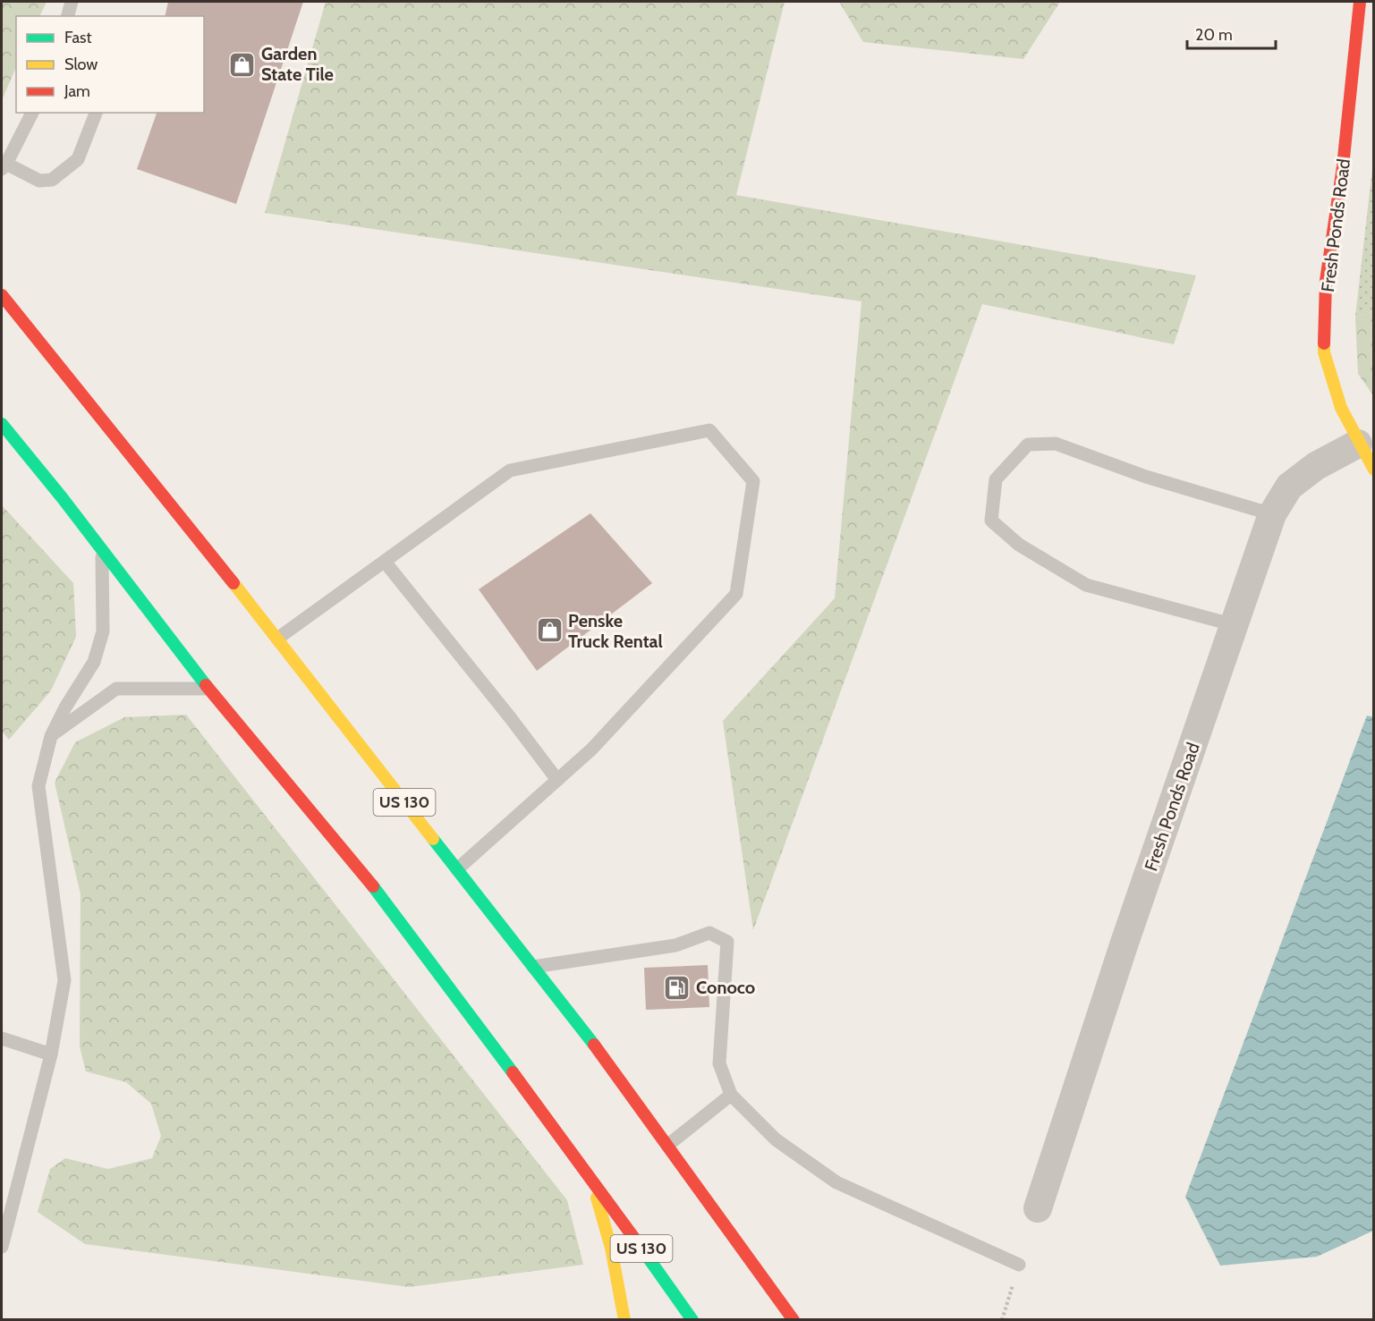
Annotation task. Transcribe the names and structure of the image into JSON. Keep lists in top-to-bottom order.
{
  "streets": {
    "main road": ["Fresh Ponds Road", "US 130"]
  },
  "places": {
    "shop": ["Garden State Tile", "Penske Truck Rental"],
    "fuel station": ["Conoco"]
  },
  "legend": ["Fast", "Slow", "Jam"],
  "scale_bar": "20 m"
}
